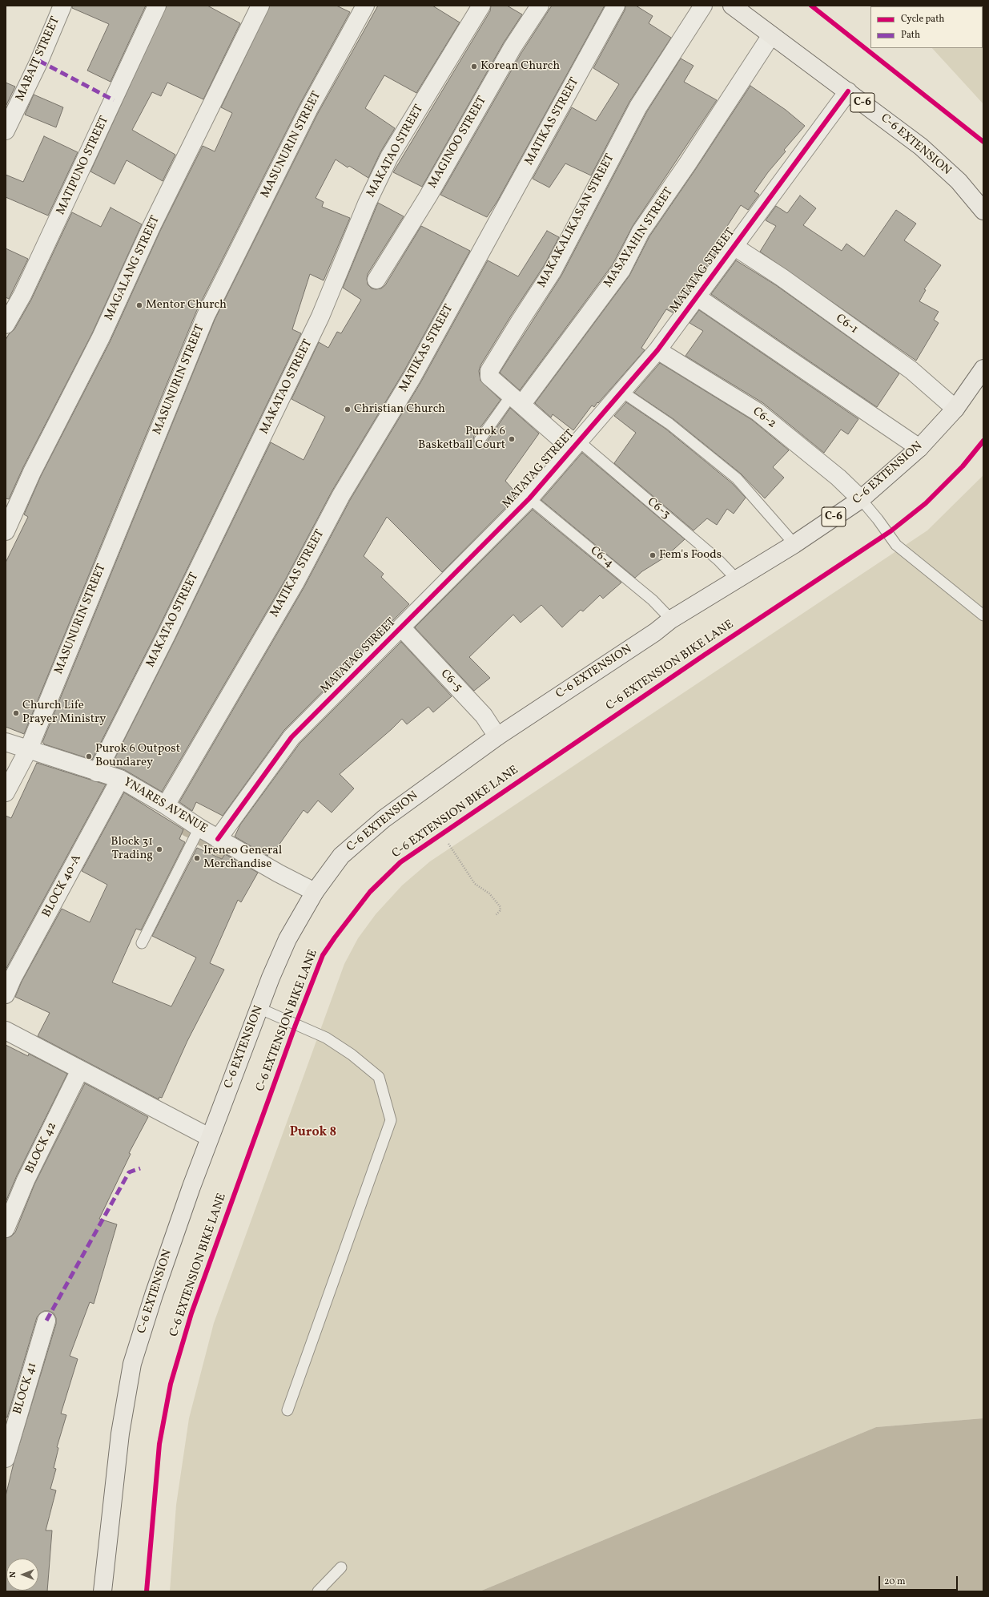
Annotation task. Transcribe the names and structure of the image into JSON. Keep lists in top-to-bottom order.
{
  "streets": {
    "main road": ["C-6", "C-6 EXTENSION"],
    "street": [
      "MABAIT STREET",
      "MATIKAS STREET",
      "MAGINOO STREET",
      "MASUNURIN STREET",
      "MAKATAO STREET",
      "MATIPUNO STREET",
      "MAKAKALIKASAN STREET",
      "MASAYAHIN STREET",
      "MAGALANG STREET",
      "MATATAG STREET",
      "C6-1",
      "C6-2",
      "C6-5",
      "YNARES AVENUE",
      "BLOCK 40-A",
      "BLOCK 42",
      "BLOCK 41"
    ],
    "lane": ["C6-3", "C6-4"],
    "cycle path": ["C-6 EXTENSION BIKE LANE"]
  },
  "crossings": [
    ["MATIKAS STREET", "YNARES AVENUE"],
    ["MASUNURIN STREET", "YNARES AVENUE"],
    ["C-6 EXTENSION", "MASAYAHIN STREET"],
    ["C-6 EXTENSION", "MATATAG STREET"],
    ["C-6 EXTENSION", "C6-1"],
    ["C-6 EXTENSION", "C6-2"],
    ["C-6 EXTENSION", "C6-3"],
    ["C-6 EXTENSION", "C6-4"],
    ["C-6 EXTENSION", "C6-5"],
    ["C-6 EXTENSION", "YNARES AVENUE"],
    ["MAKATAO STREET", "YNARES AVENUE"],
    ["MAKAKALIKASAN STREET", "MASAYAHIN STREET"],
    ["MAKAKALIKASAN STREET", "MATATAG STREET"],
    ["MAKAKALIKASAN STREET", "C6-3"],
    ["MATATAG STREET", "C6-1"],
    ["MATATAG STREET", "C6-2"],
    ["MATATAG STREET", "C6-3"],
    ["MATATAG STREET", "C6-4"],
    ["MATATAG STREET", "C6-5"],
    ["MATATAG STREET", "YNARES AVENUE"],
    ["YNARES AVENUE", "BLOCK 40-A"]
  ],
  "districts": ["Purok 8"],
  "places": [
    "Korean Church",
    "Mentor Church",
    "Christian Church",
    "Purok 6 Basketball Court",
    "Fem's Foods",
    "Church Life Prayer Ministry",
    "Purok 6 Outpost Boundarey",
    "Block 31 Trading",
    "Ireneo General Merchandise"
  ],
  "legend": ["Cycle path", "Path"],
  "scale_bar": "20 m",
  "north": "left"
}
